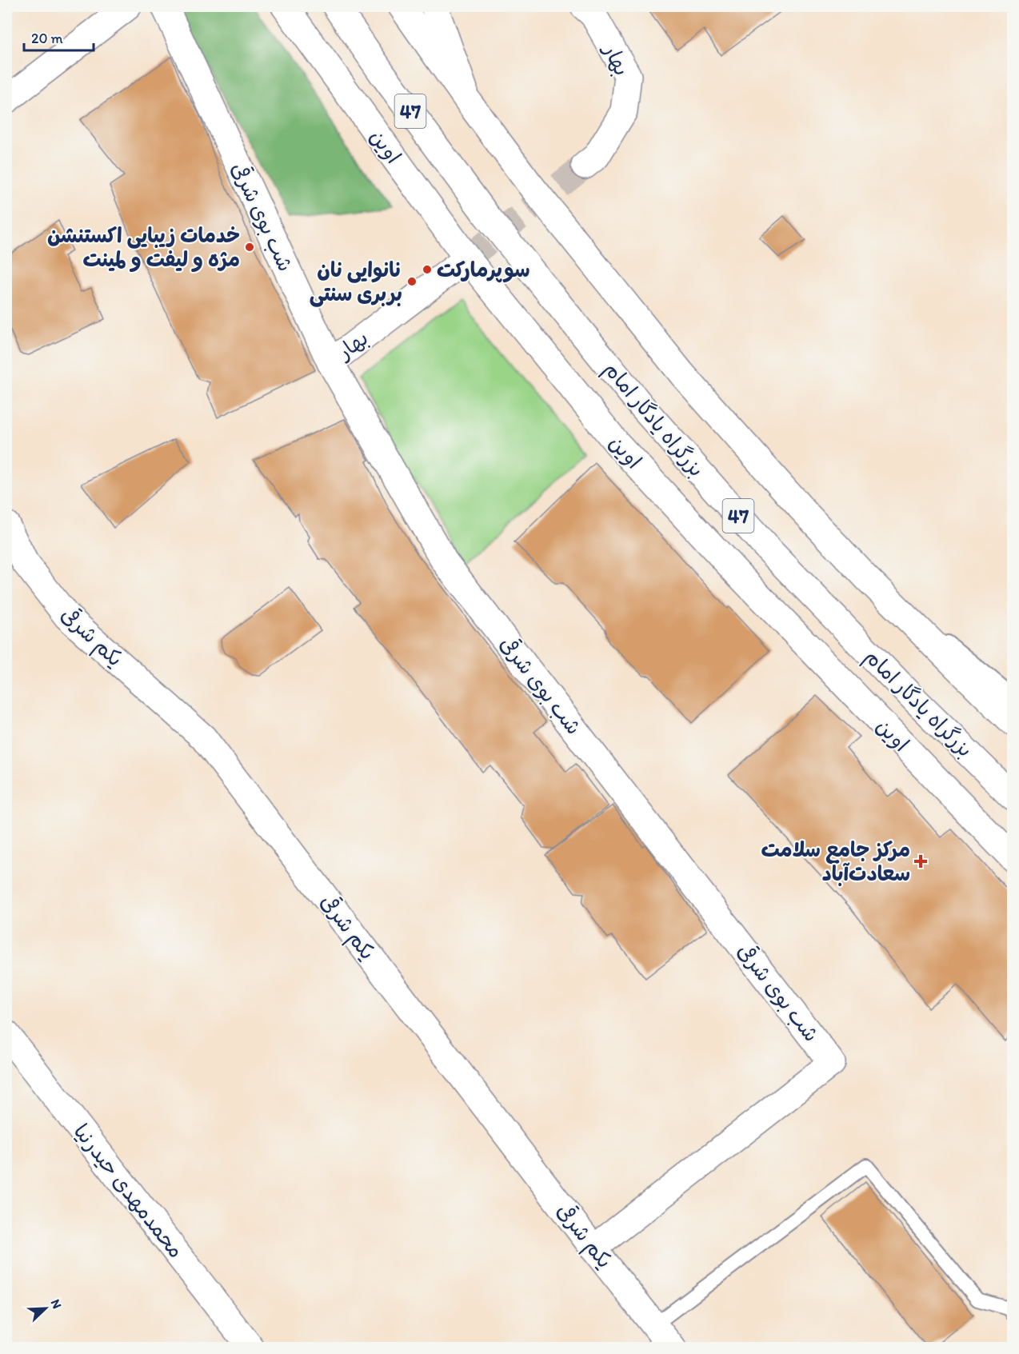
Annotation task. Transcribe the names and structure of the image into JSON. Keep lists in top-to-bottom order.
{
  "streets": {
    "main road": [
      "بهار",
      "47",
      "اوین",
      "شب بوی شرقی",
      "بزرگراه یادگار امام",
      "یکم شرقی",
      "محمدمهدی حیدرنیا"
    ]
  },
  "crossings": [
    ["بهار", "اوین"],
    ["بهار", "شب بوی شرقی"],
    ["شب بوی شرقی", "یکم شرقی"]
  ],
  "places": {
    "other": ["خدمات زیبایی اکستنشن مژه و لیفت و لمینت", "سوپرمارکت", "نانوایی نان بربری سنتی"],
    "health": ["مرکز جامع سلامت سعادت‌آباد"]
  },
  "scale_bar": "20 m",
  "north": "top right"
}
